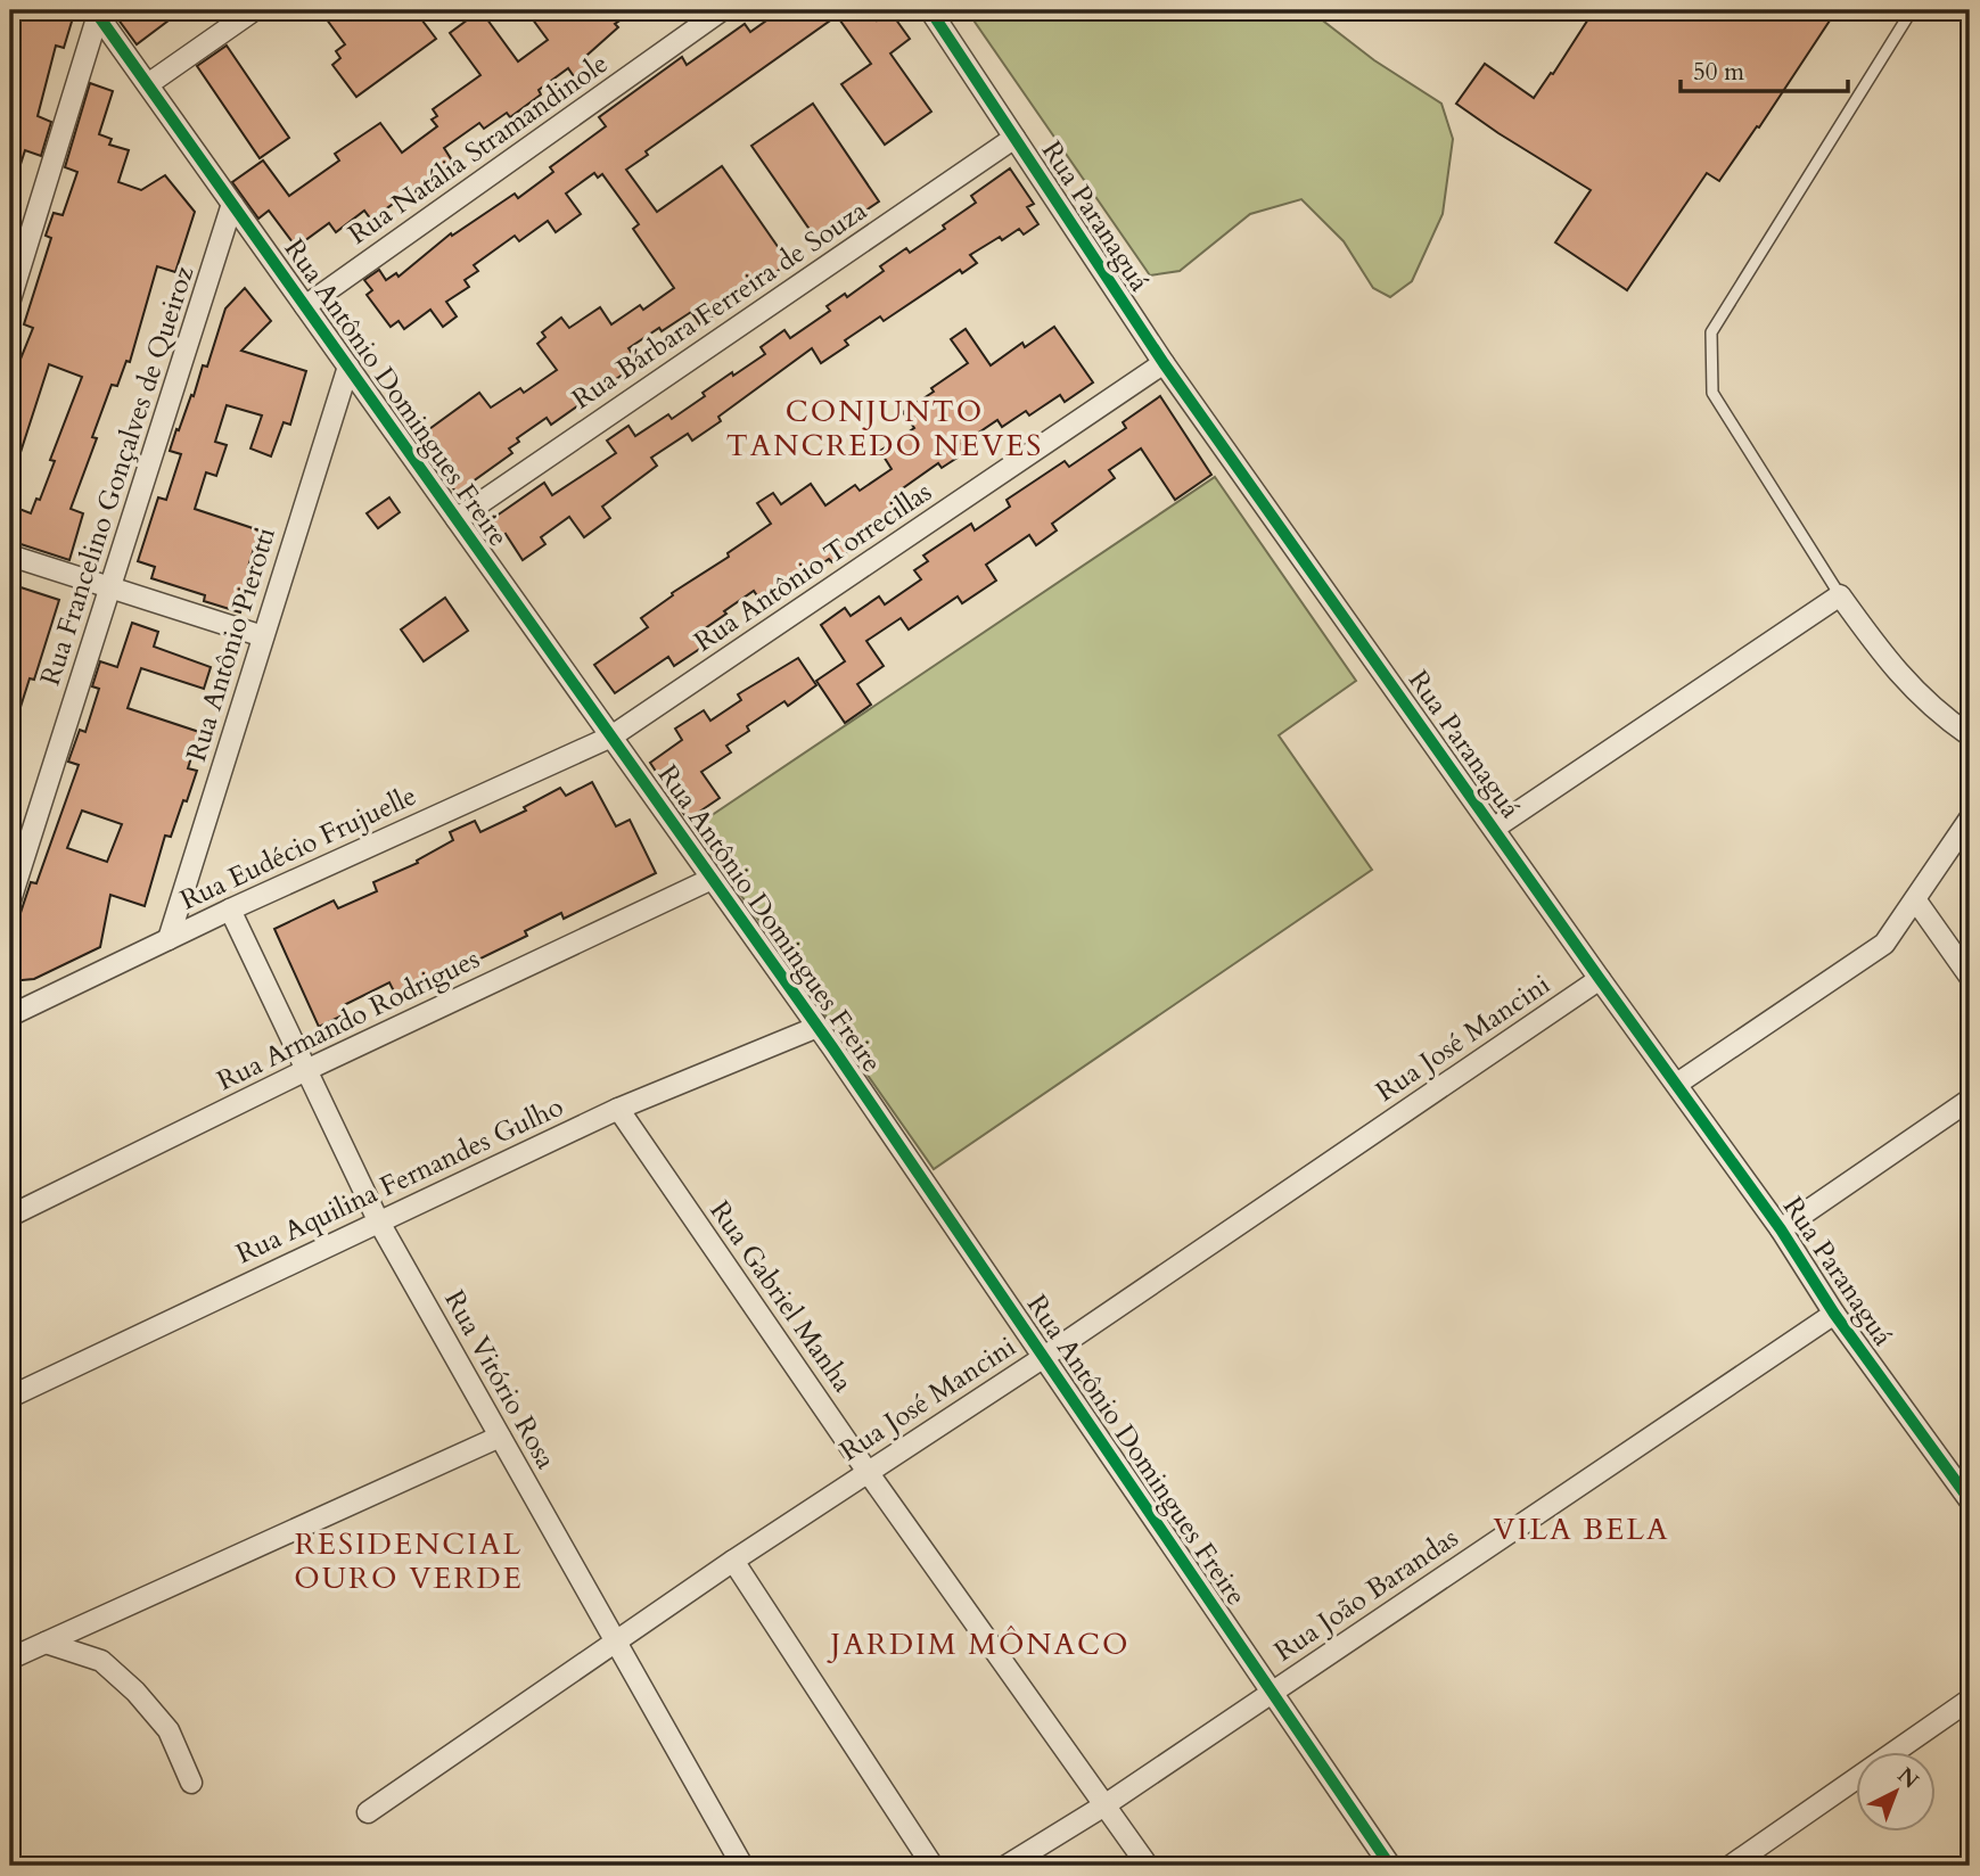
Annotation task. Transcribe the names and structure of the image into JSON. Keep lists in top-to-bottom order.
{
  "streets": {
    "street": [
      "Rua Natália Stramandinole",
      "Rua Paranaguá",
      "Rua Bárbara Ferreira de Souza",
      "Rua Antônio Domingues Freire",
      "Rua Francelino Gonçalves de Queiroz",
      "Rua Antônio Torrecillas",
      "Rua Antônio Pierotti",
      "Rua Eudécio Frujuelle",
      "Rua Armando Rodrigues",
      "Rua José Mancini",
      "Rua Aquilina Fernandes Gulho",
      "Rua Gabriel Manha",
      "Rua Vitório Rosa",
      "Rua João Barandas"
    ]
  },
  "crossings": [
    ["Rua Natália Stramandinole", "Rua Antônio Domingues Freire"],
    ["Rua Paranaguá", "Rua Bárbara Ferreira de Souza"],
    ["Rua Paranaguá", "Rua Antônio Torrecillas"],
    ["Rua Paranaguá", "Rua José Mancini"],
    ["Rua Paranaguá", "Rua João Barandas"],
    ["Rua Bárbara Ferreira de Souza", "Rua Antônio Domingues Freire"],
    ["Rua Antônio Domingues Freire", "Rua Francelino Gonçalves de Queiroz"],
    ["Rua Antônio Domingues Freire", "Rua Antônio Torrecillas"],
    ["Rua Antônio Domingues Freire", "Rua Antônio Pierotti"],
    ["Rua Antônio Domingues Freire", "Rua Eudécio Frujuelle"],
    ["Rua Antônio Domingues Freire", "Rua Armando Rodrigues"],
    ["Rua Antônio Domingues Freire", "Rua José Mancini"],
    ["Rua Antônio Domingues Freire", "Rua Aquilina Fernandes Gulho"],
    ["Rua Antônio Domingues Freire", "Rua João Barandas"],
    ["Rua Antônio Torrecillas", "Rua Eudécio Frujuelle"],
    ["Rua Antônio Pierotti", "Rua Eudécio Frujuelle"],
    ["Rua Eudécio Frujuelle", "Rua Vitório Rosa"],
    ["Rua Armando Rodrigues", "Rua Vitório Rosa"],
    ["Rua José Mancini", "Rua Gabriel Manha"],
    ["Rua José Mancini", "Rua Vitório Rosa"],
    ["Rua Aquilina Fernandes Gulho", "Rua Gabriel Manha"],
    ["Rua Aquilina Fernandes Gulho", "Rua Vitório Rosa"],
    ["Rua Gabriel Manha", "Rua João Barandas"]
  ],
  "districts": [
    "CONJUNTO TANCREDO NEVES",
    "VILA BELA",
    "RESIDENCIAL OURO VERDE",
    "JARDIM MÔNACO"
  ],
  "scale_bar": "50 m",
  "north": "top right"
}
